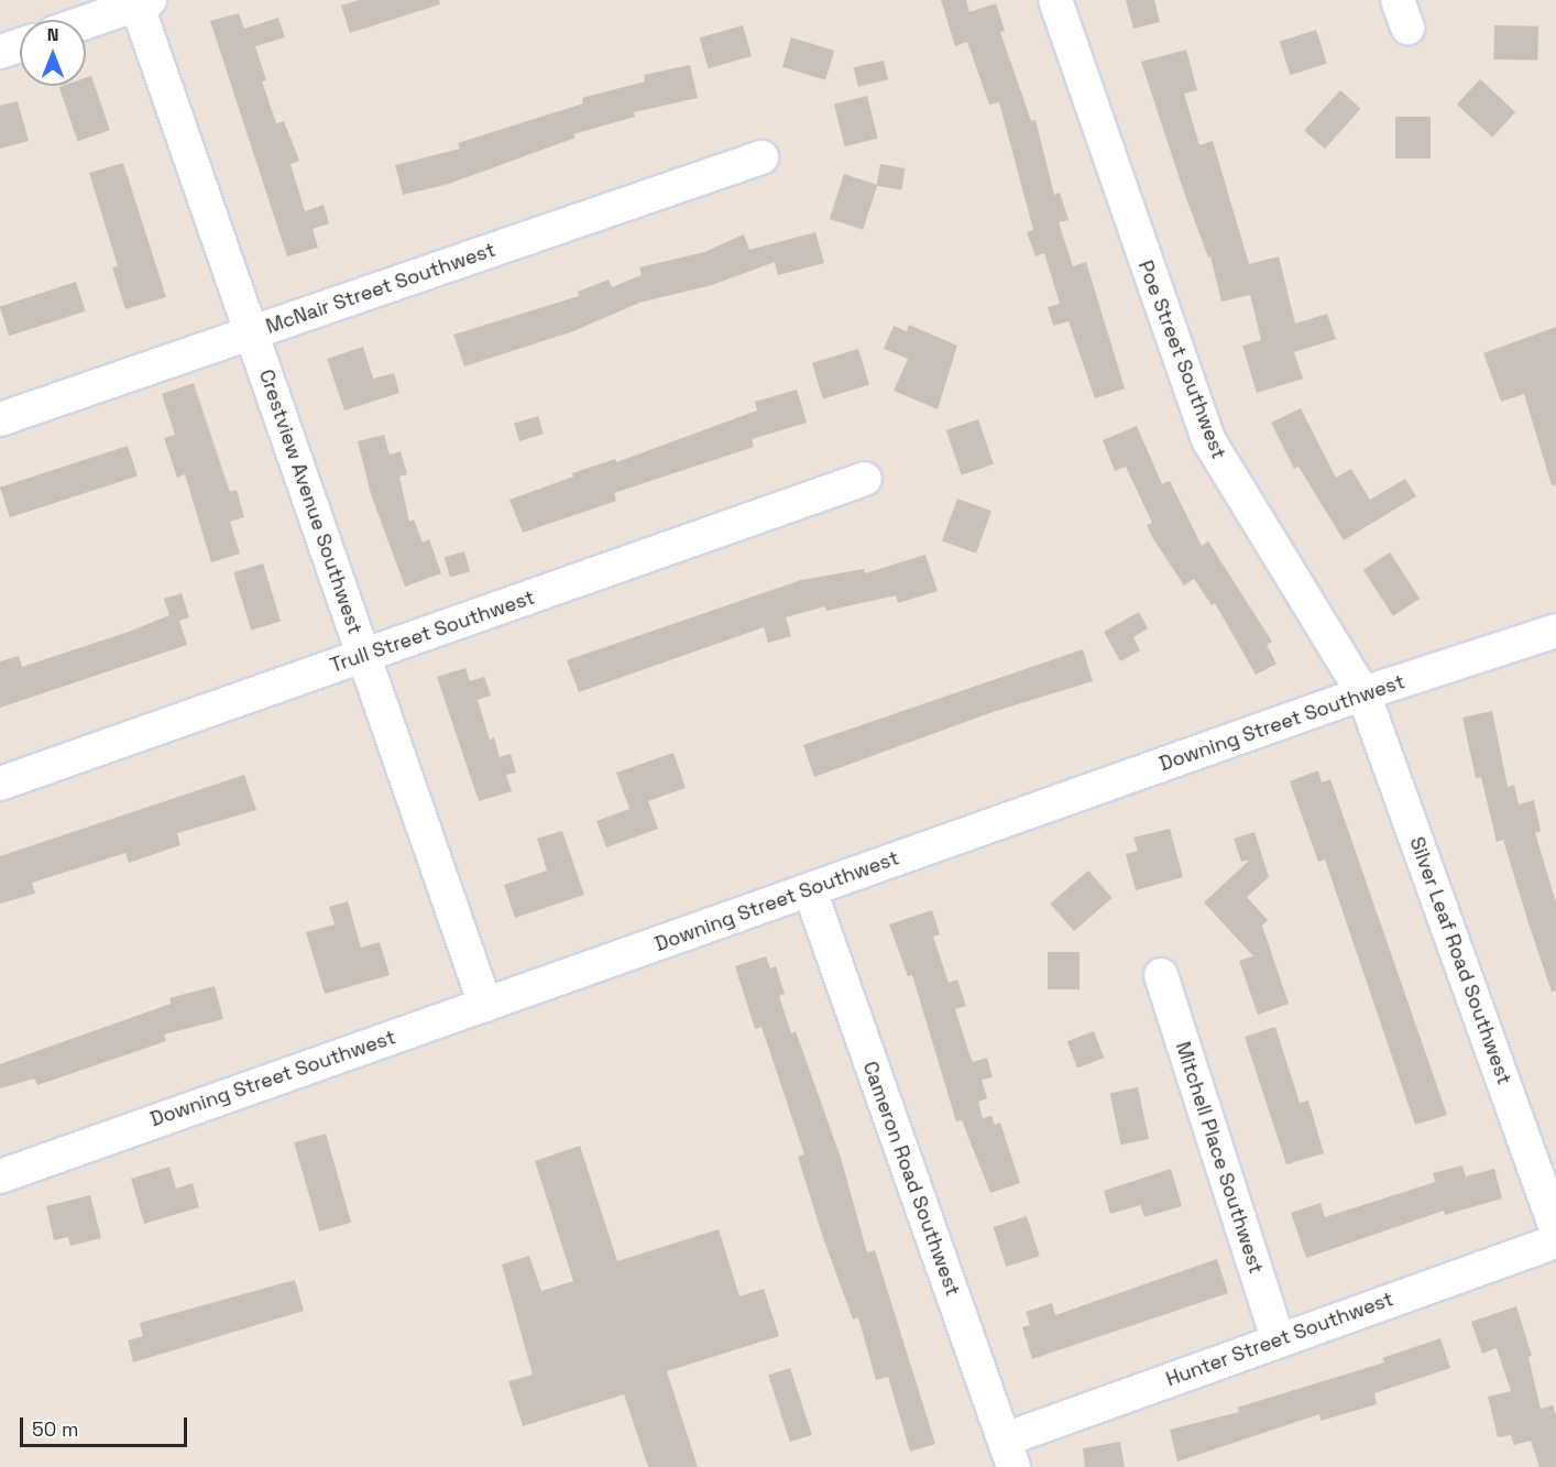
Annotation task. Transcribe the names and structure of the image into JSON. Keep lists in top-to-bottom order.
{
  "streets": {
    "street": [
      "McNair Street Southwest",
      "Poe Street Southwest",
      "Crestview Avenue Southwest",
      "Trull Street Southwest",
      "Downing Street Southwest",
      "Silver Leaf Road Southwest",
      "Mitchell Place Southwest",
      "Cameron Road Southwest",
      "Hunter Street Southwest"
    ]
  },
  "crossings": [
    ["McNair Street Southwest", "Crestview Avenue Southwest"],
    ["Poe Street Southwest", "Downing Street Southwest"],
    ["Poe Street Southwest", "Silver Leaf Road Southwest"],
    ["Crestview Avenue Southwest", "Trull Street Southwest"],
    ["Crestview Avenue Southwest", "Downing Street Southwest"],
    ["Downing Street Southwest", "Silver Leaf Road Southwest"],
    ["Downing Street Southwest", "Cameron Road Southwest"],
    ["Mitchell Place Southwest", "Hunter Street Southwest"],
    ["Cameron Road Southwest", "Hunter Street Southwest"]
  ],
  "scale_bar": "50 m",
  "north": "top"
}
